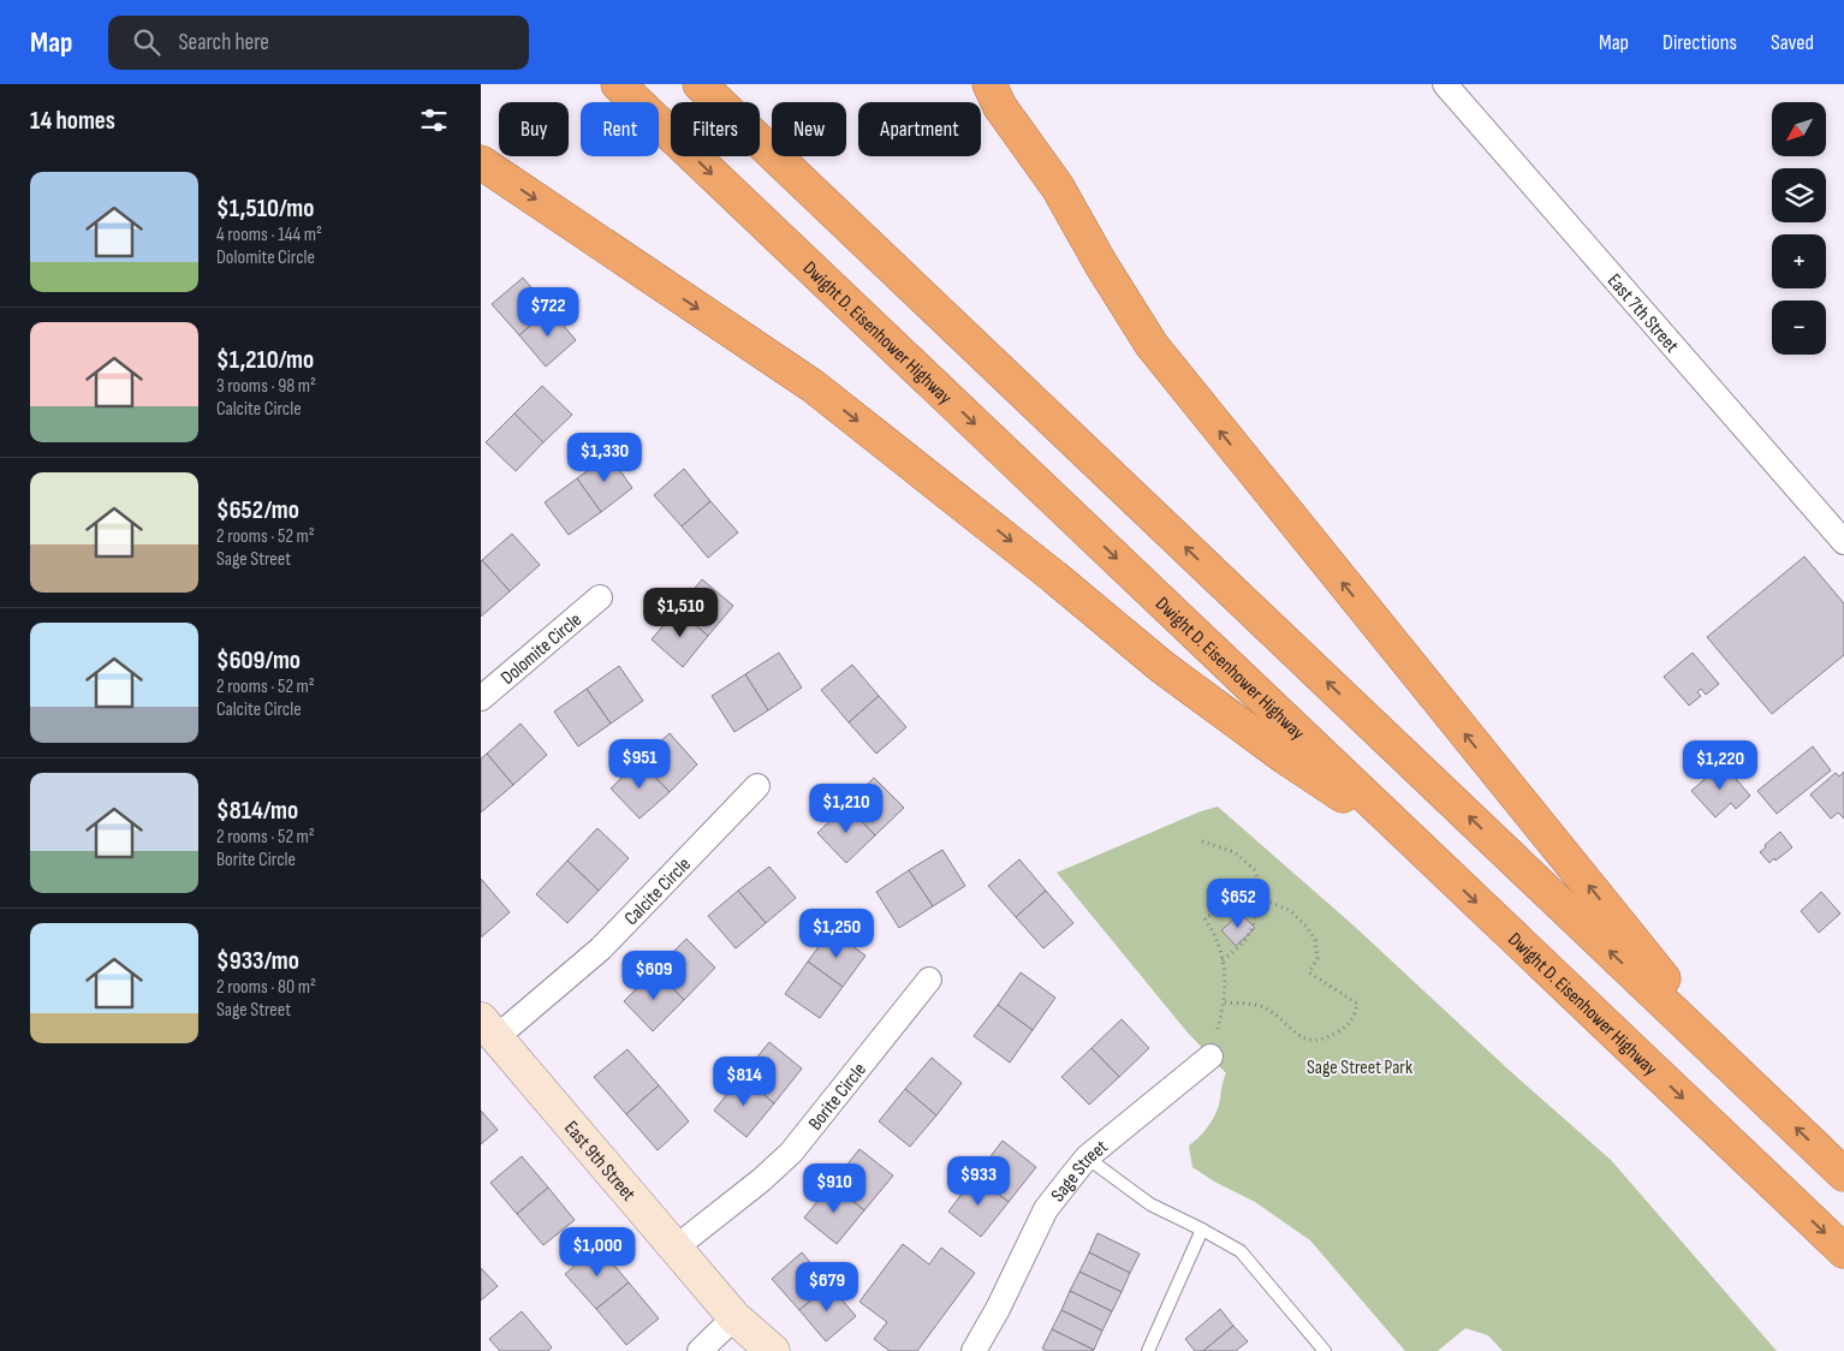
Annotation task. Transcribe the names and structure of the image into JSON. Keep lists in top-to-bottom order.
{
  "streets": {
    "highway": ["Dwight D. Eisenhower Highway"],
    "street": [
      "East 7th Street",
      "Dolomite Circle",
      "Calcite Circle",
      "Borite Circle",
      "East 9th Street",
      "Sage Street"
    ]
  },
  "crossings": [
    ["Calcite Circle", "East 9th Street"],
    ["Borite Circle", "East 9th Street"]
  ],
  "parks": ["Sage Street Park"],
  "north": "bottom left",
  "page": {
    "header": "Map",
    "search": "Search here",
    "nav": ["Map", "Directions", "Saved"],
    "heading": "14 homes",
    "map_buttons": ["+", "−"],
    "chip": [
      "Buy",
      "Rent",
      "Filters",
      "New",
      "Apartment"
    ],
    "list": [
      {
        "name": "$1,510/mo",
        "note": "4 rooms · 144 m² · Dolomite Circle"
      },
      {
        "name": "$1,210/mo",
        "note": "3 rooms · 98 m² · Calcite Circle"
      },
      {
        "name": "$652/mo",
        "note": "2 rooms · 52 m² · Sage Street"
      },
      {
        "name": "$609/mo",
        "note": "2 rooms · 52 m² · Calcite Circle"
      },
      {
        "name": "$814/mo",
        "note": "2 rooms · 52 m² · Borite Circle"
      },
      {
        "name": "$933/mo",
        "note": "2 rooms · 80 m² · Sage Street"
      }
    ],
    "price": [
      "$722",
      "$1,330",
      "$1,510",
      "$951",
      "$1,220",
      "$1,210",
      "$652",
      "$1,250",
      "$609",
      "$814",
      "$933",
      "$910",
      "$1,000",
      "$679"
    ]
  }
}
